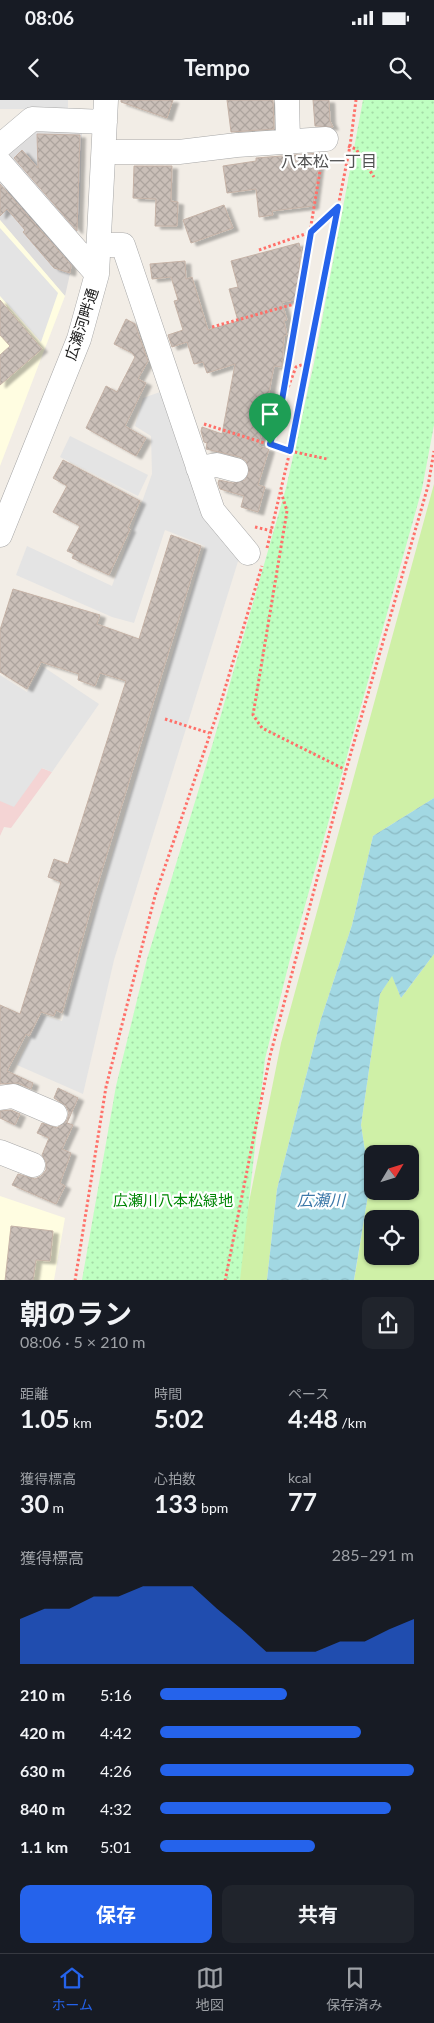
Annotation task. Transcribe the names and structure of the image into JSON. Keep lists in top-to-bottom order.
{
  "streets": {
    "street": ["広瀬河畔通"]
  },
  "districts": ["八本松一丁目"],
  "water": ["広瀬川"],
  "parks": ["広瀬川八本松緑地"],
  "north": "top right",
  "page": {
    "status": "08:06",
    "header": "Tempo",
    "heading": ["朝のラン", "08:06 · 5 × 210 m"],
    "stats": [
      ["距離", "1.05 km"],
      ["時間", "5:02"],
      ["ペース", "4:48 /km"],
      ["獲得標高", "30 m"],
      ["心拍数", "133 bpm"],
      ["kcal", "77"]
    ],
    "chart": ["獲得標高", "285–291 m"],
    "list": [
      {
        "name": "210 m",
        "note": "5:16"
      },
      {
        "name": "420 m",
        "note": "4:42"
      },
      {
        "name": "630 m",
        "note": "4:26"
      },
      {
        "name": "840 m",
        "note": "4:32"
      },
      {
        "name": "1.1 km",
        "note": "5:01"
      }
    ],
    "buttons": ["保存", "共有"],
    "tabs": ["ホーム", "地図", "保存済み"]
  }
}
